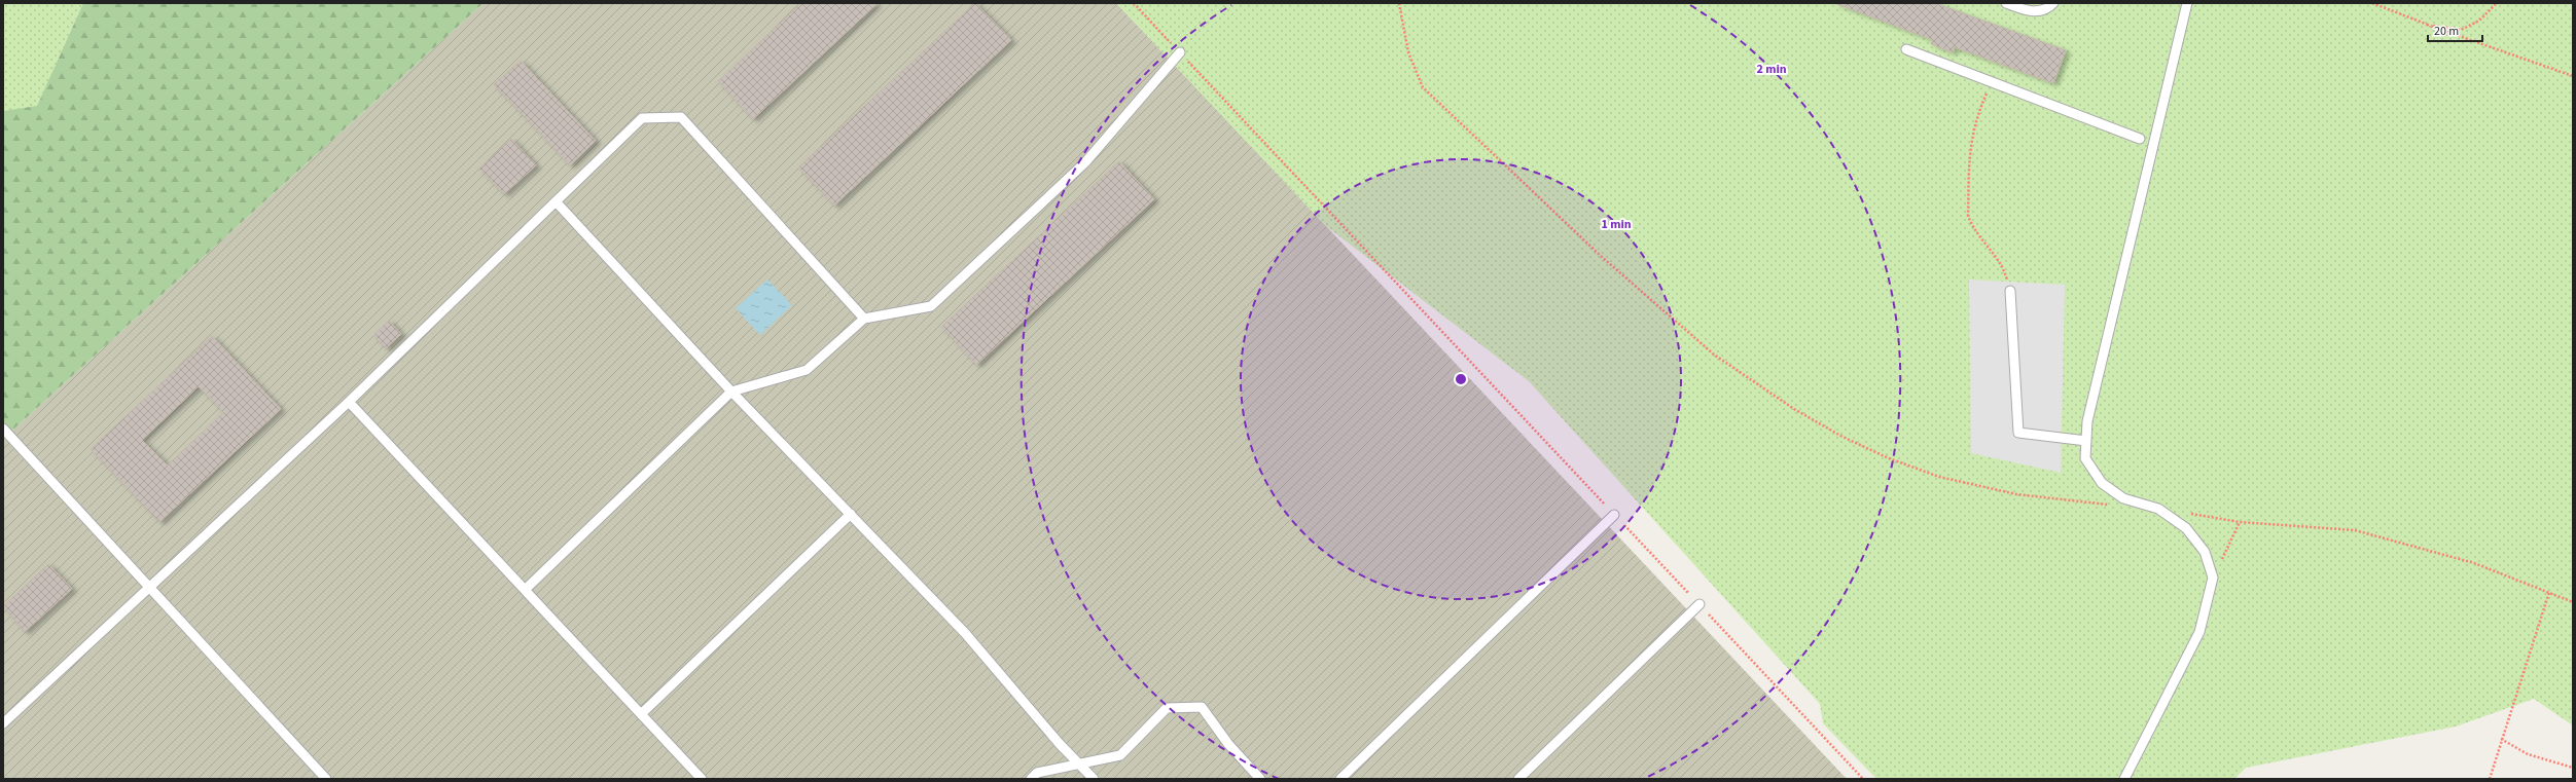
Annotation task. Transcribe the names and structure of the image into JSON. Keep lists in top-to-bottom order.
{
  "scale_bar": "20 m",
  "rings": ["2 min", "1 min"]
}
